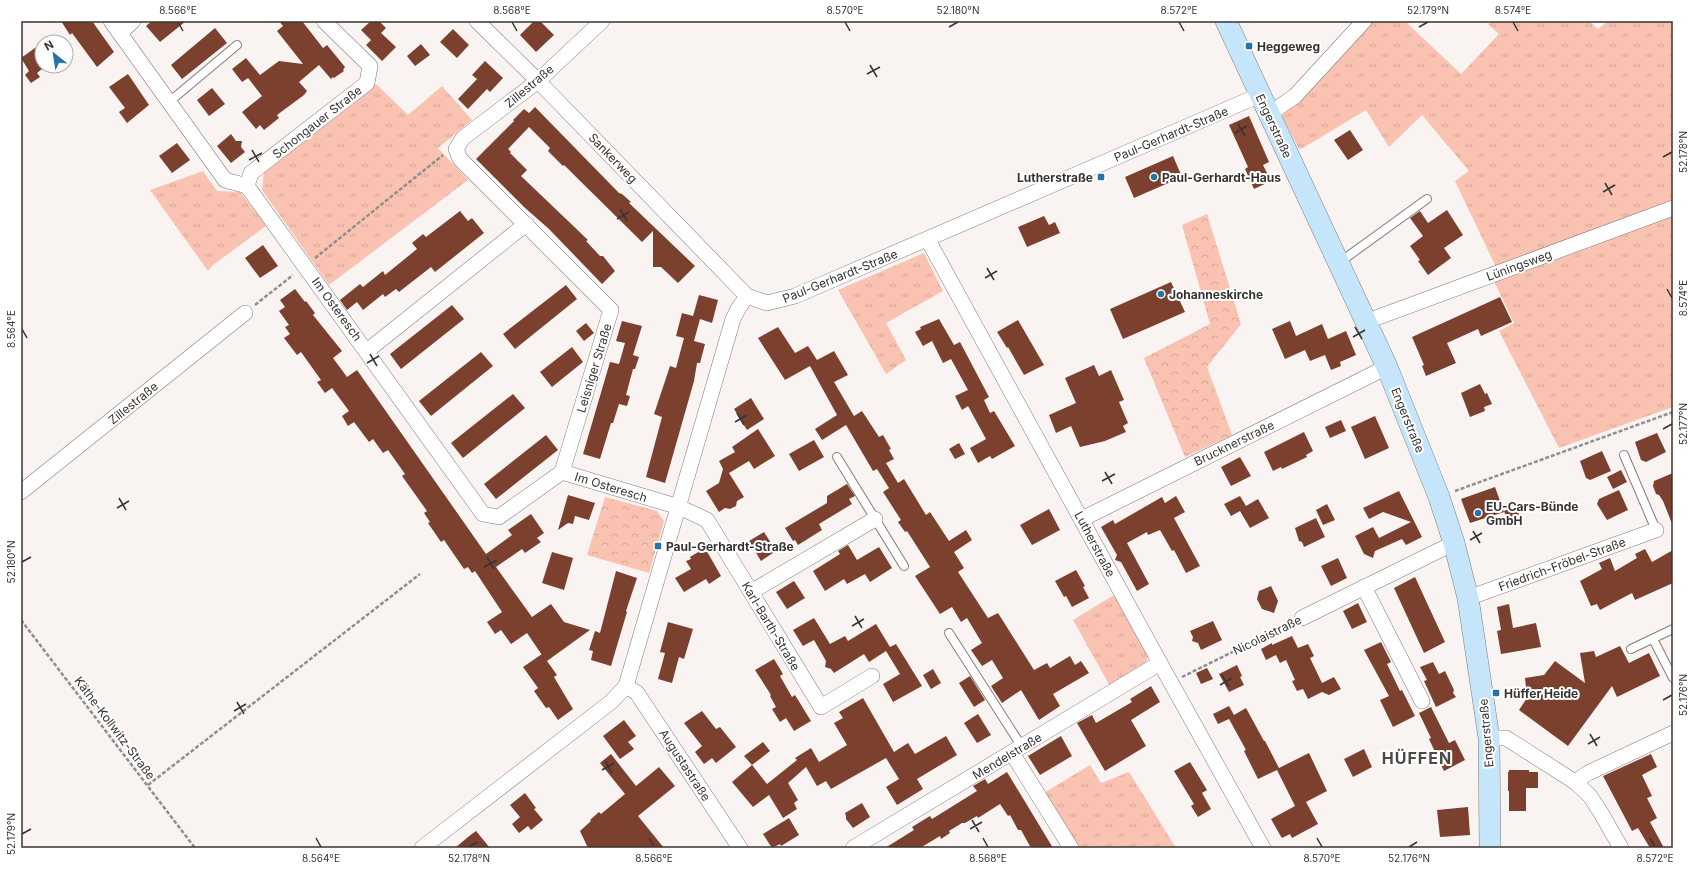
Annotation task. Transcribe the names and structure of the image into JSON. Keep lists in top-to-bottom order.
{
  "streets": {
    "main road": ["Engerstraße"],
    "street": [
      "Zillestraße",
      "Schongauer Straße",
      "Paul-Gerhardt-Straße",
      "Sankerweg",
      "Lüningsweg",
      "Im Osteresch",
      "Leisniger Straße",
      "Brucknerstraße",
      "Lutherstraße",
      "Friedrich-Fröbel-Straße",
      "Karl-Barth-Straße",
      "Nicolaistraße",
      "Mendelstraße",
      "Augustastraße"
    ],
    "path": ["Käthe-Kollwitz-Straße"]
  },
  "crossings": [
    ["Zillestraße", "Sankerweg"],
    ["Zillestraße", "Leisniger Straße"],
    ["Schongauer Straße", "Im Osteresch"],
    ["Engerstraße", "Paul-Gerhardt-Straße"],
    ["Engerstraße", "Lüningsweg"],
    ["Engerstraße", "Brucknerstraße"],
    ["Engerstraße", "Friedrich-Fröbel-Straße"],
    ["Engerstraße", "Nicolaistraße"],
    ["Paul-Gerhardt-Straße", "Sankerweg"],
    ["Paul-Gerhardt-Straße", "Lutherstraße"],
    ["Im Osteresch", "Leisniger Straße"],
    ["Im Osteresch", "Karl-Barth-Straße"],
    ["Brucknerstraße", "Lutherstraße"],
    ["Lutherstraße", "Nicolaistraße"],
    ["Lutherstraße", "Mendelstraße"]
  ],
  "districts": ["HÜFFEN"],
  "places": {
    "transit": [
      "Heggeweg",
      "Lutherstraße",
      "Paul-Gerhardt-Straße",
      "Hüffer Heide"
    ],
    "other": ["Paul-Gerhardt-Haus", "Johanneskirche", "EU-Cars-Bünde GmbH"]
  },
  "north": "top left",
  "coordinates": [
    "8.566°E",
    "8.568°E",
    "8.570°E",
    "52.180°N",
    "8.572°E",
    "52.179°N",
    "8.574°E",
    "52.178°N",
    "8.564°E",
    "52.177°N",
    "52.176°N"
  ]
}
